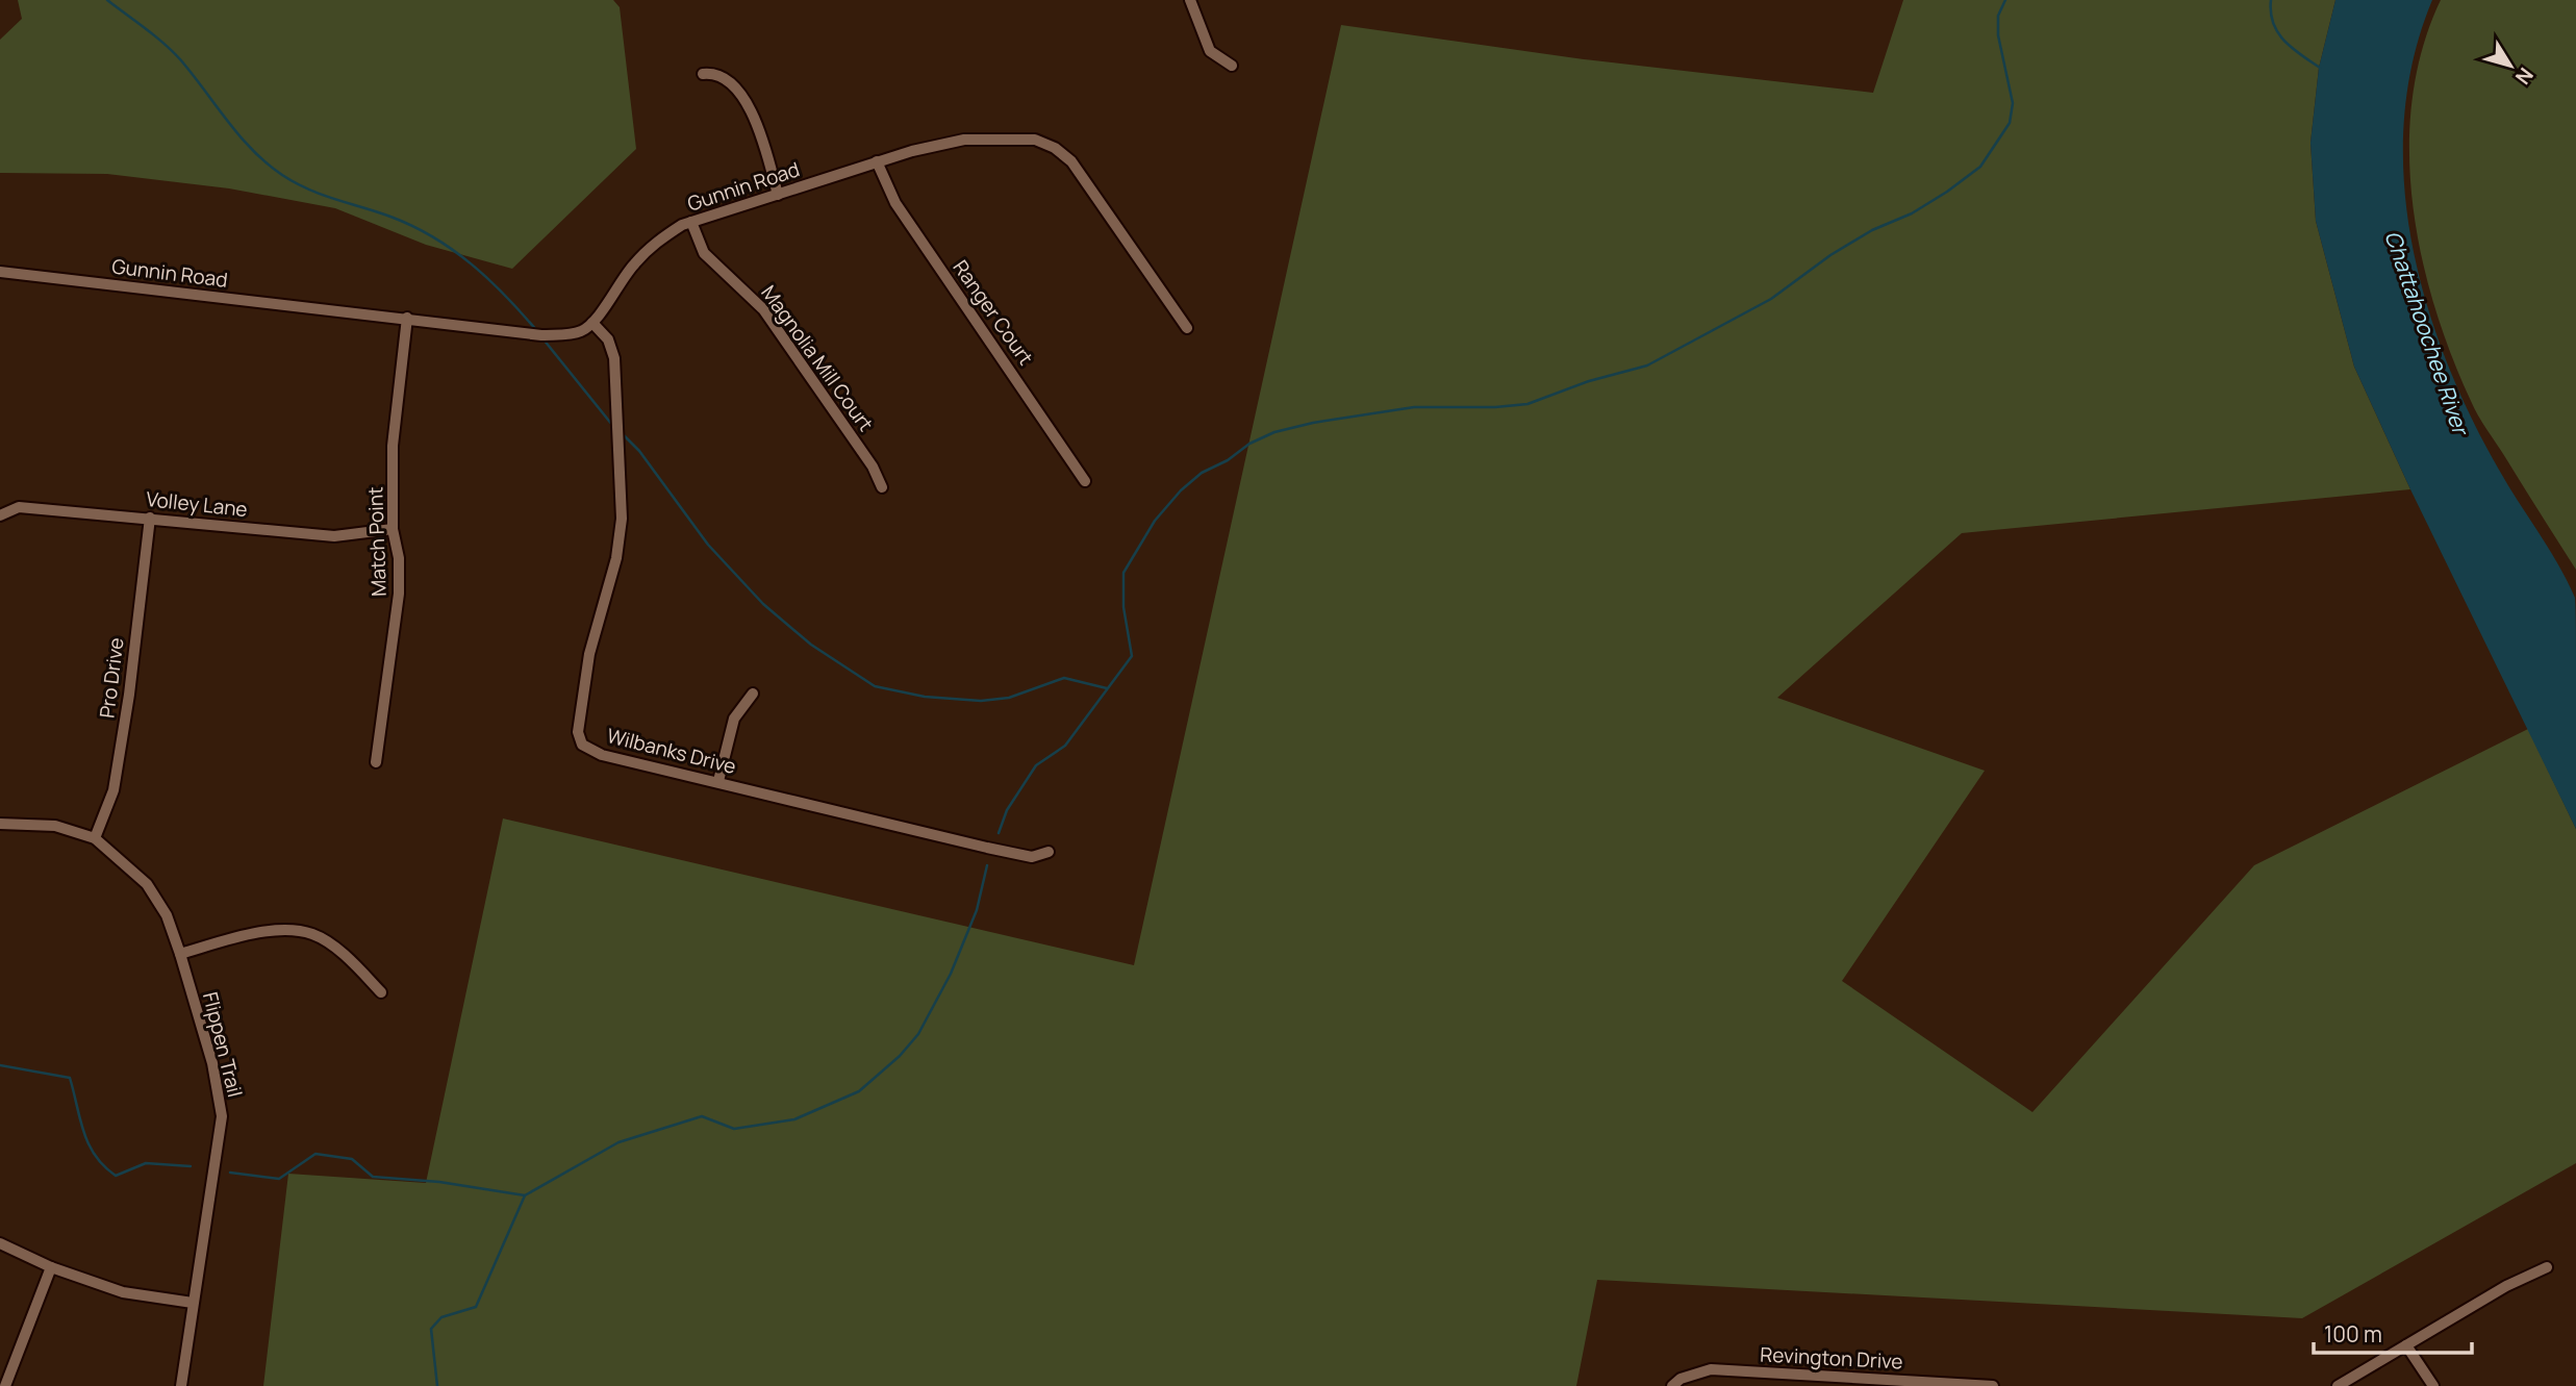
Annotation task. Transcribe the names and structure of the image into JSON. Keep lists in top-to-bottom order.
{
  "streets": {
    "street": [
      "Gunnin Road",
      "Ranger Court",
      "Magnolia Mill Court",
      "Volley Lane",
      "Match Point",
      "Pro Drive",
      "Wilbanks Drive",
      "Flippen Trail",
      "Revington Drive"
    ]
  },
  "crossings": [
    ["Gunnin Road", "Ranger Court"],
    ["Gunnin Road", "Magnolia Mill Court"],
    ["Gunnin Road", "Match Point"],
    ["Gunnin Road", "Wilbanks Drive"],
    ["Volley Lane", "Match Point"],
    ["Volley Lane", "Pro Drive"],
    ["Pro Drive", "Flippen Trail"]
  ],
  "water": ["Chattahoochee River"],
  "scale_bar": "100 m",
  "north": "bottom right"
}
